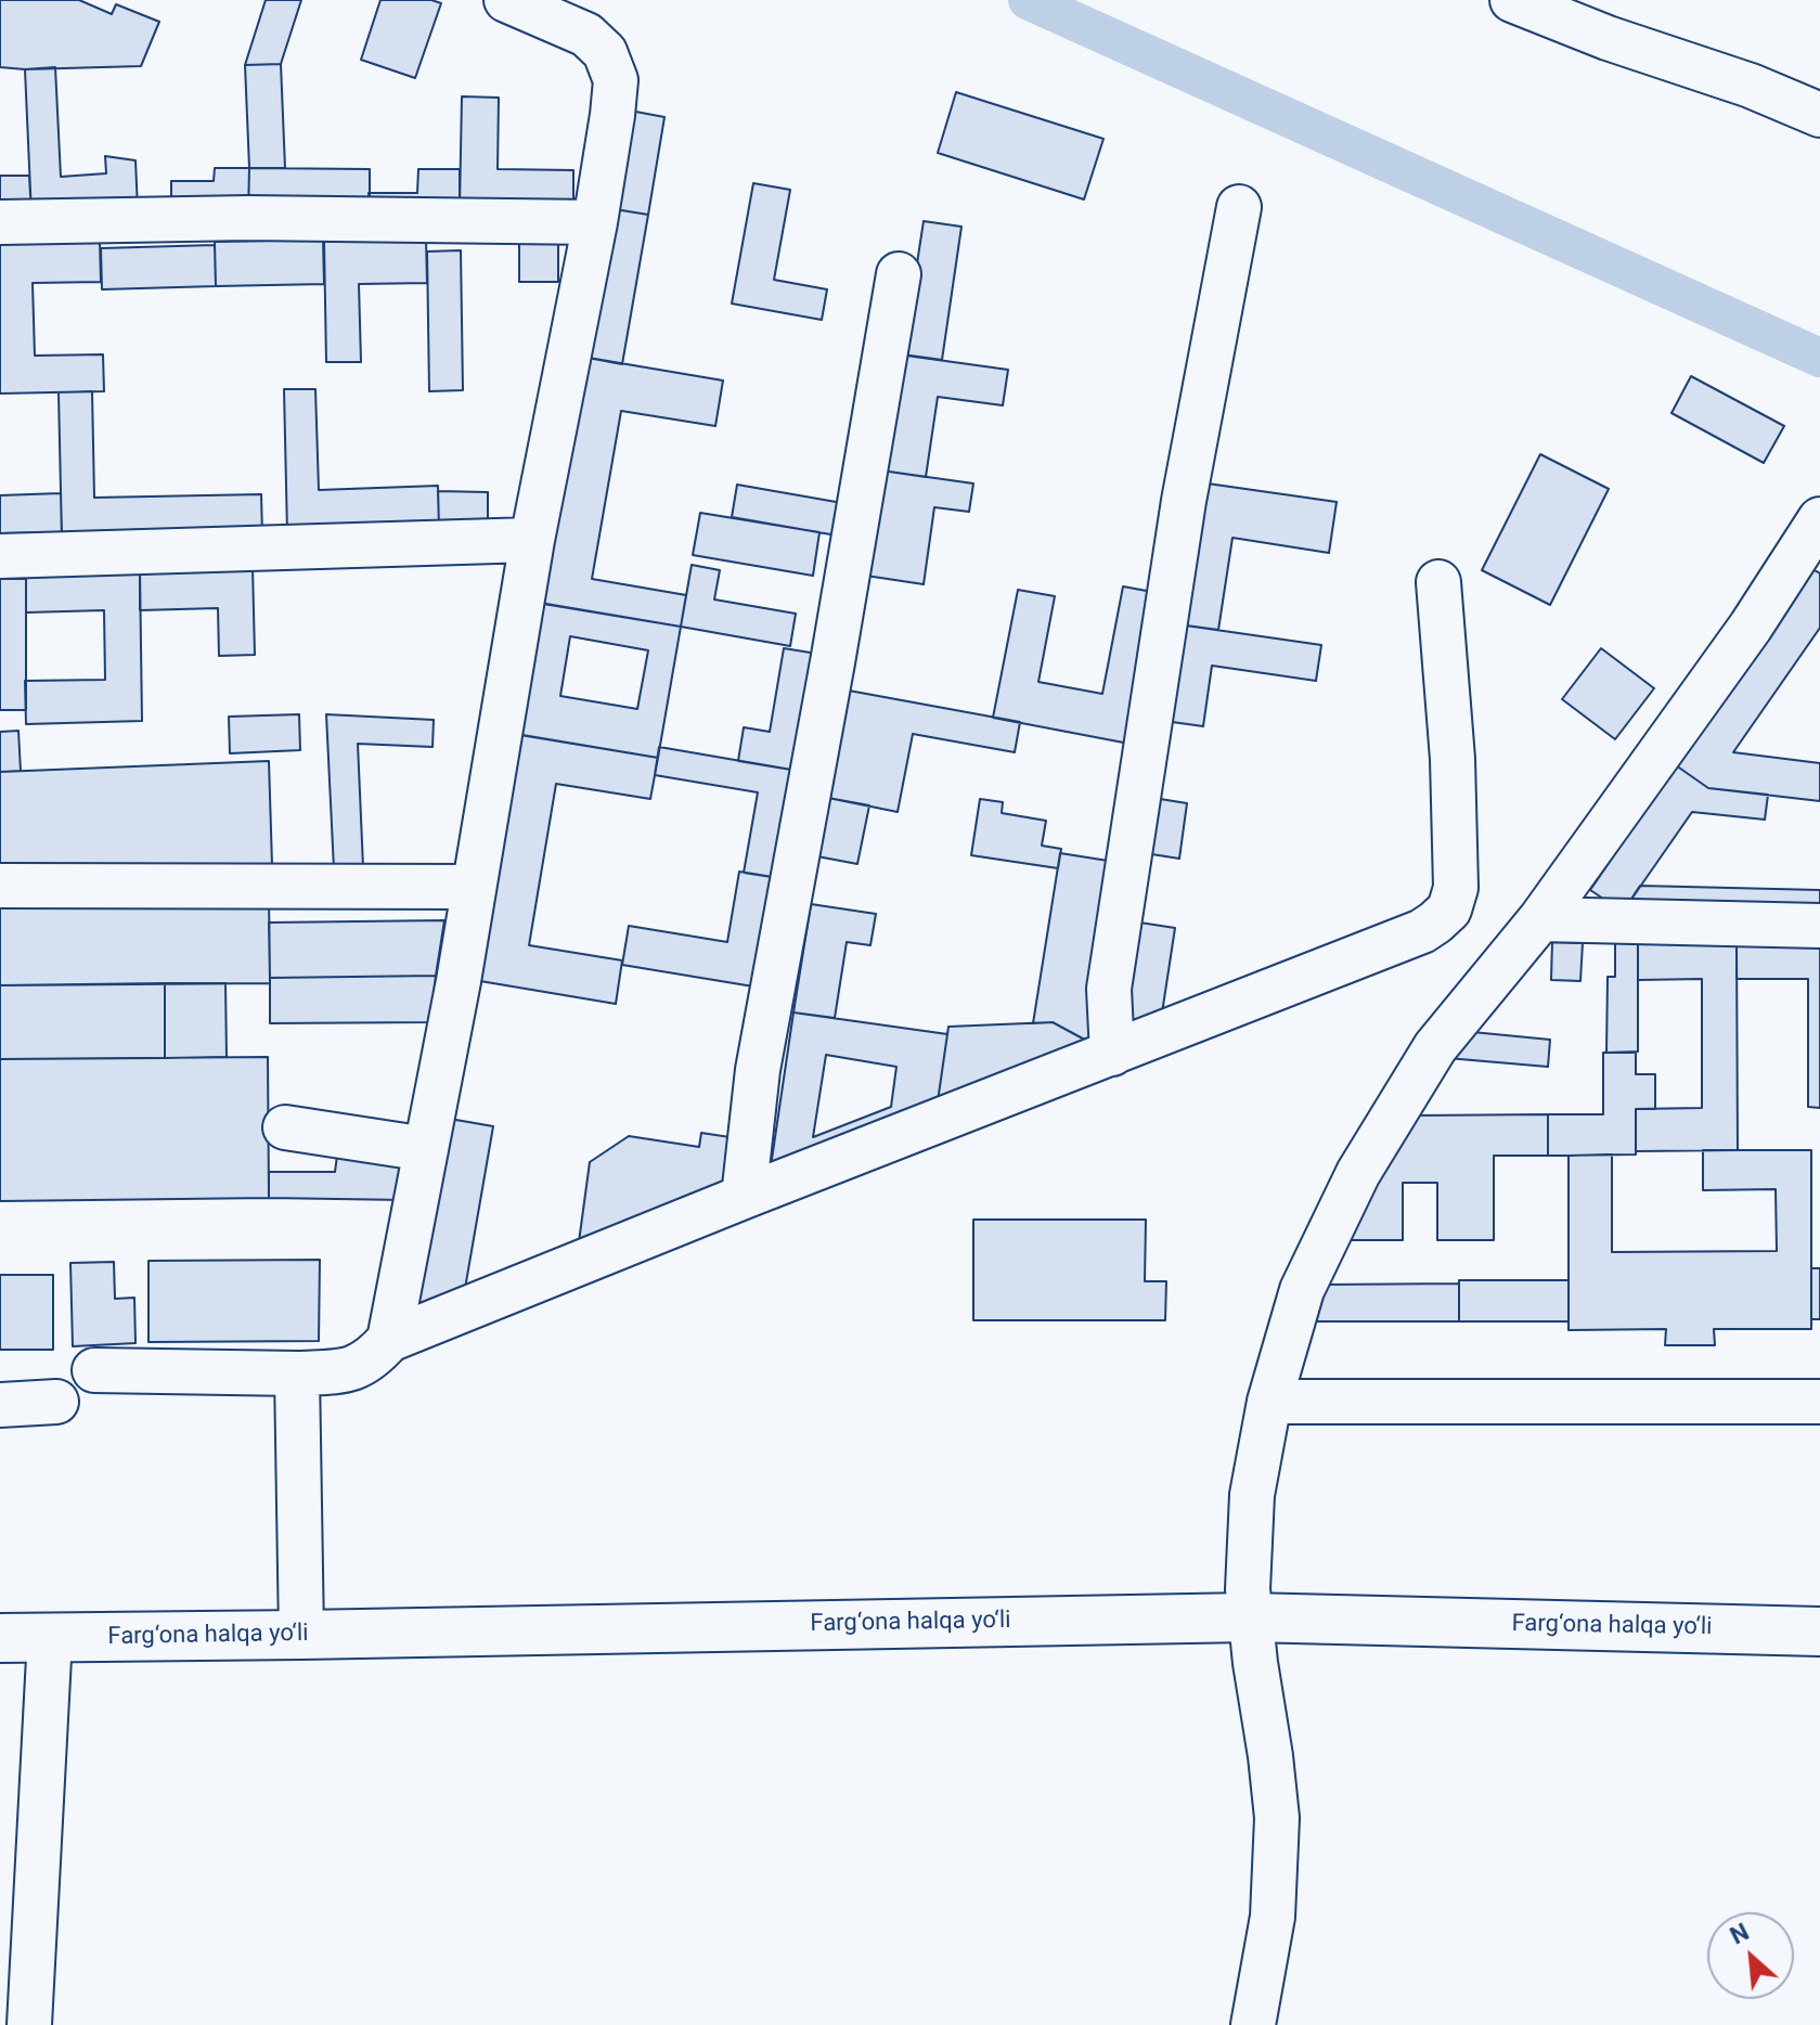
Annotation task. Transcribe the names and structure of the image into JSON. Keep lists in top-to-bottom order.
{
  "streets": {
    "highway": ["Farg‘ona halqa yo‘li"]
  },
  "north": "top left"
}
